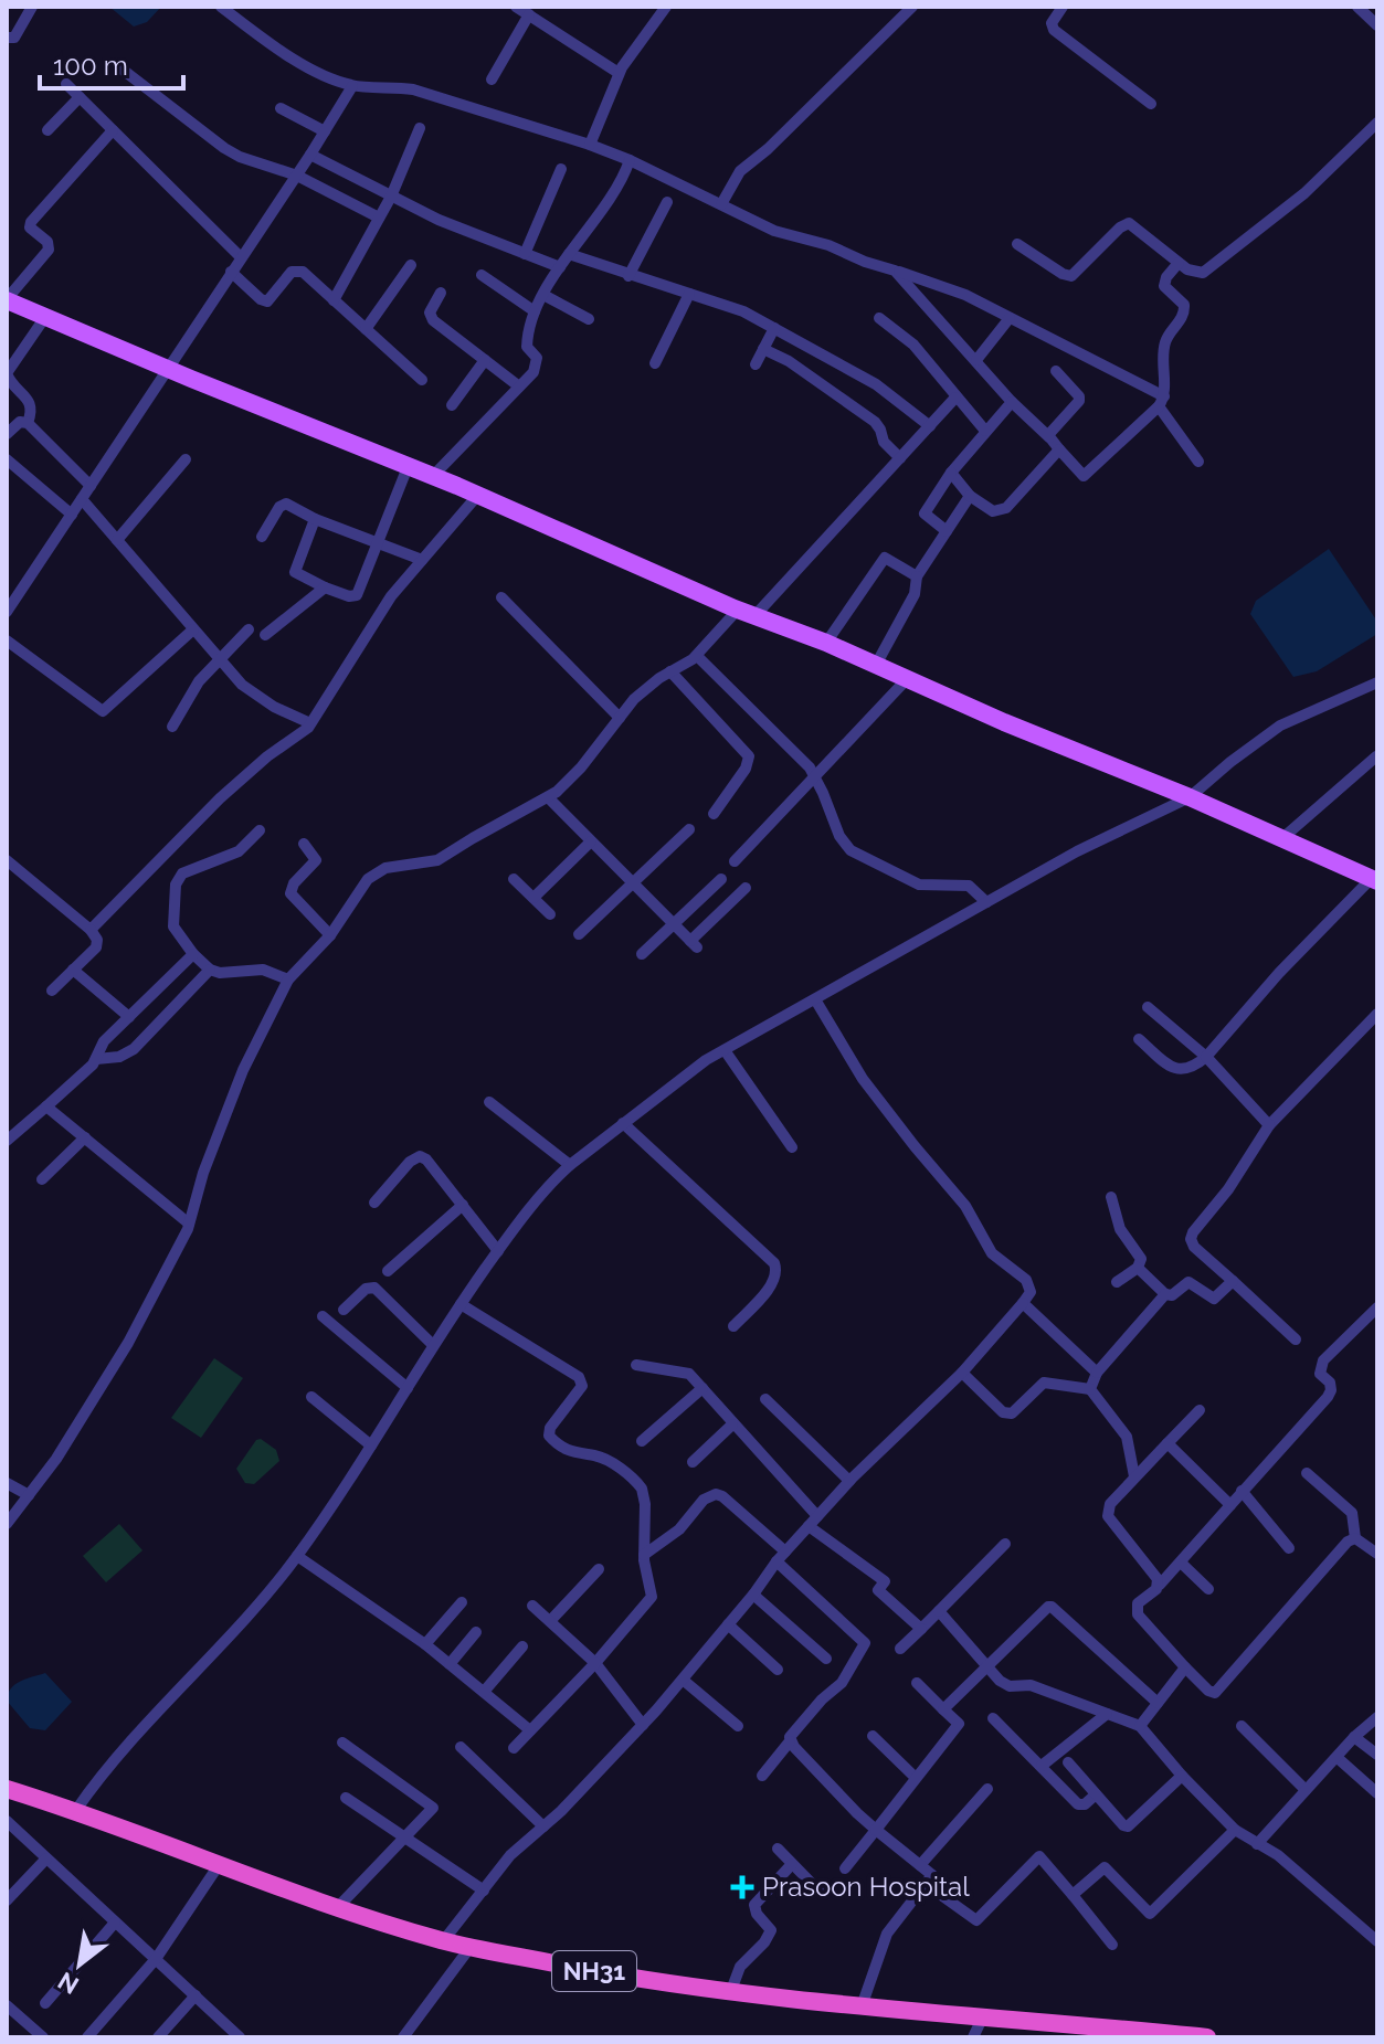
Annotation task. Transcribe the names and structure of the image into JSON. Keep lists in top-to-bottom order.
{
  "streets": {
    "highway": ["NH31"]
  },
  "places": {
    "health": ["Prasoon Hospital"]
  },
  "scale_bar": "100 m",
  "north": "bottom left"
}
